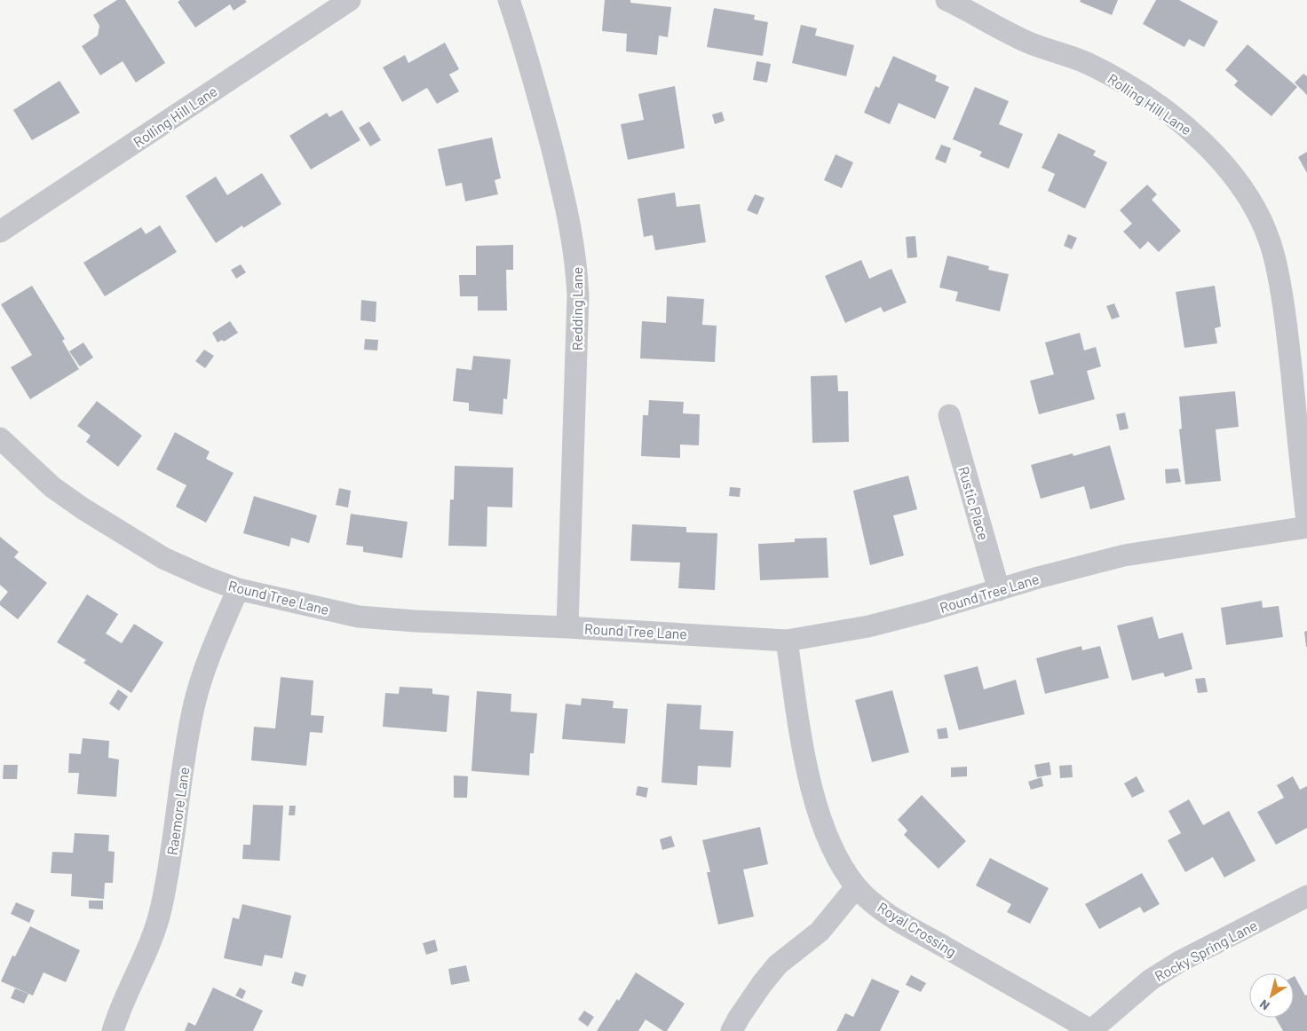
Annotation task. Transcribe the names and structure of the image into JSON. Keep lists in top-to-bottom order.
{
  "streets": {
    "street": [
      "Rolling Hill Lane",
      "Redding Lane",
      "Rustic Place",
      "Round Tree Lane",
      "Raemore Lane",
      "Royal Crossing",
      "Rocky Spring Lane"
    ]
  },
  "crossings": [
    ["Redding Lane", "Round Tree Lane"],
    ["Rustic Place", "Round Tree Lane"],
    ["Round Tree Lane", "Raemore Lane"],
    ["Round Tree Lane", "Royal Crossing"],
    ["Royal Crossing", "Rocky Spring Lane"]
  ],
  "north": "bottom left"
}
